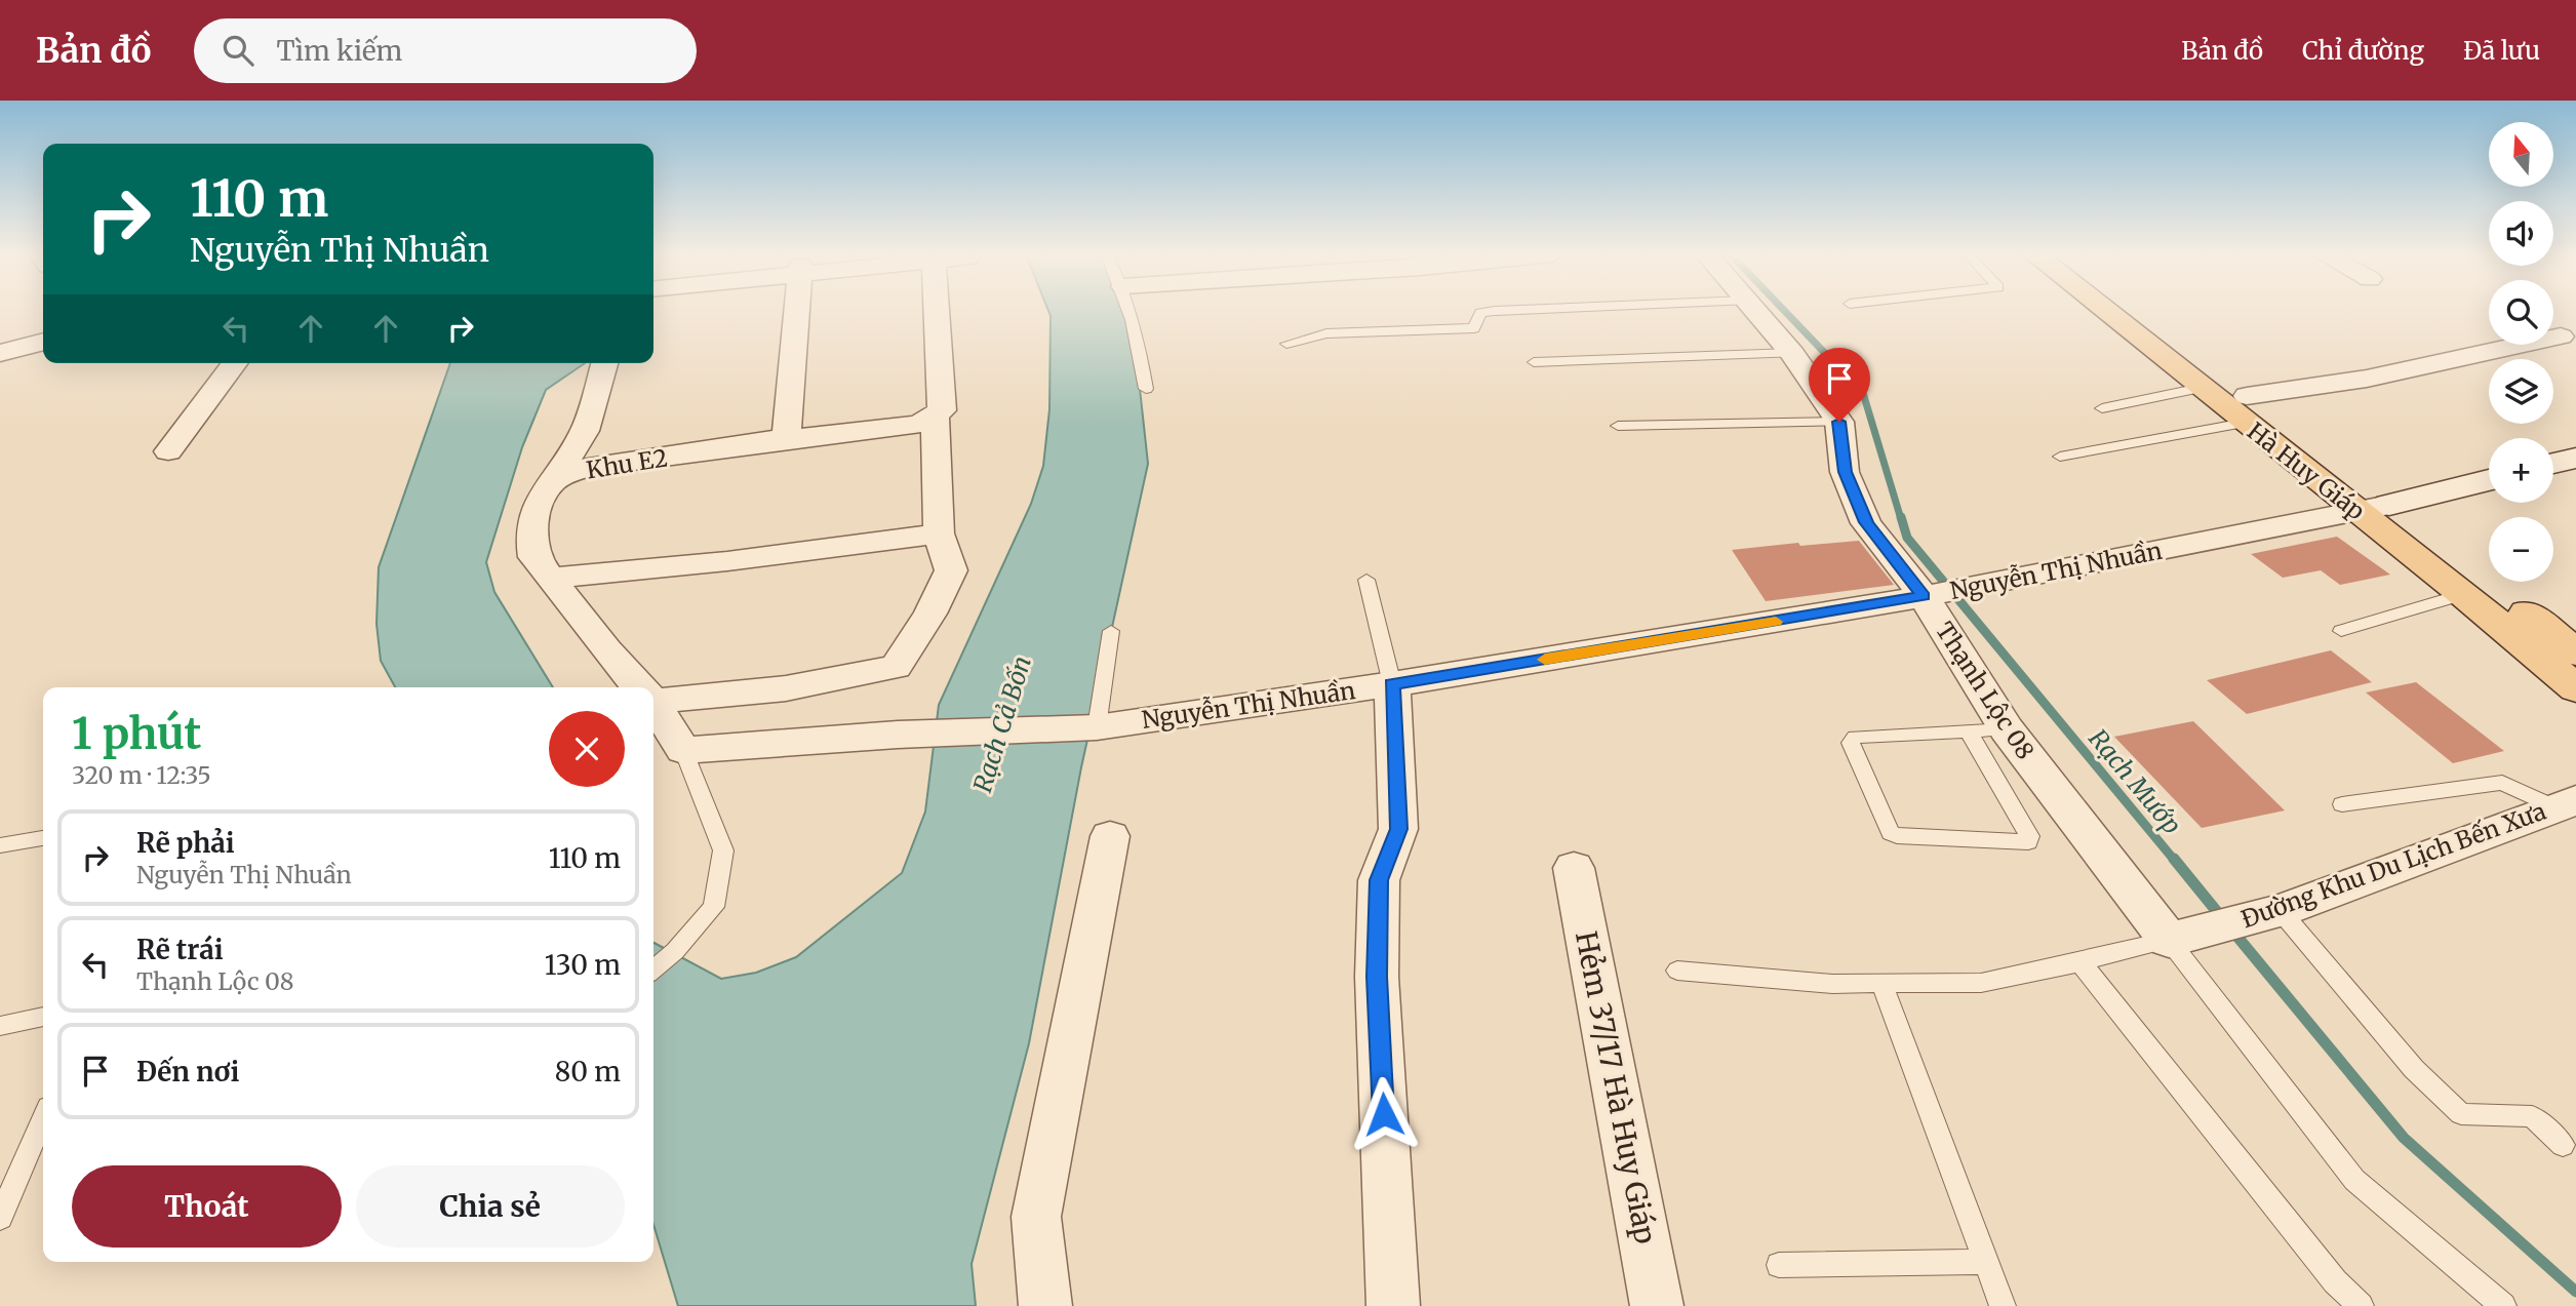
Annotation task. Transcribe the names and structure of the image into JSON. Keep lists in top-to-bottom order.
{
  "streets": {
    "main road": ["Hà Huy Giáp"],
    "street": [
      "Khu E2",
      "Nguyễn Thị Nhuần",
      "Thạnh Lộc 08",
      "Đường Khu Du Lịch Bến Xưa",
      "Hẻm 37/17 Hà Huy Giáp"
    ]
  },
  "crossings": [
    ["Khu E2", "Nguyễn Thị Nhuần"],
    ["Hà Huy Giáp", "Nguyễn Thị Nhuần"],
    ["Nguyễn Thị Nhuần", "Thạnh Lộc 08"],
    ["Thạnh Lộc 08", "Đường Khu Du Lịch Bến Xưa"]
  ],
  "water": ["Rạch Cả Bốn", "Rạch Mướp"],
  "north": "top",
  "page": {
    "header": "Bản đồ",
    "search": "Tìm kiếm",
    "nav": ["Bản đồ", "Chỉ đường", "Đã lưu"],
    "map_buttons": ["+", "−"],
    "turn": ["110 m", "Nguyễn Thị Nhuần"],
    "heading": ["1 phút", "320 m · 12:35"],
    "list": [
      {
        "name": "Rẽ phải",
        "note": "Nguyễn Thị Nhuần",
        "value": "110 m"
      },
      {
        "name": "Rẽ trái",
        "note": "Thạnh Lộc 08",
        "value": "130 m"
      },
      {
        "name": "Đến nơi",
        "value": "80 m"
      }
    ],
    "buttons": ["Thoát", "Chia sẻ"]
  }
}
